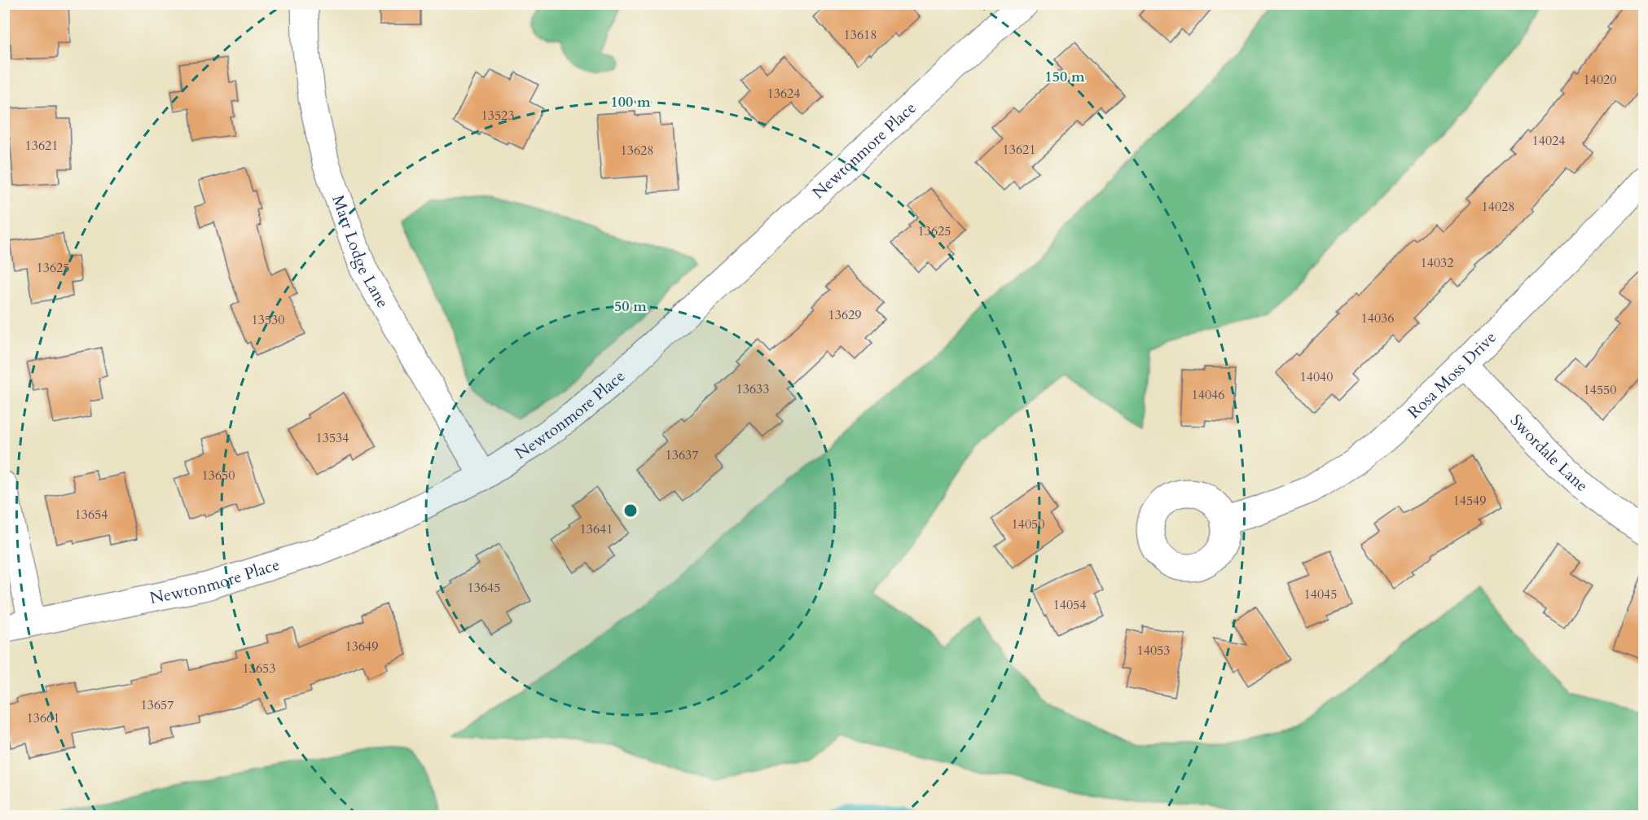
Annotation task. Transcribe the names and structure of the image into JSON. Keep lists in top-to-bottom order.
{
  "streets": {
    "street": [
      "Newtonmore Place",
      "Marr Lodge Lane",
      "Rosa Moss Drive",
      "Swordale Lane"
    ]
  },
  "crossings": [
    ["Newtonmore Place", "Marr Lodge Lane"],
    ["Rosa Moss Drive", "Swordale Lane"]
  ],
  "house_numbers": [
    "13618",
    "14020",
    "13624",
    "13523",
    "14024",
    "13621",
    "13621",
    "13628",
    "14028",
    "13625",
    "14032",
    "13625",
    "13629",
    "14036",
    "13530",
    "14040",
    "13633",
    "14550",
    "14046",
    "13534",
    "13637",
    "13650",
    "14549",
    "13654",
    "14050",
    "13641",
    "13645",
    "14045",
    "14054",
    "13649",
    "14053",
    "13653",
    "13657",
    "13661"
  ],
  "rings": ["150 m", "100 m", "50 m"]
}
